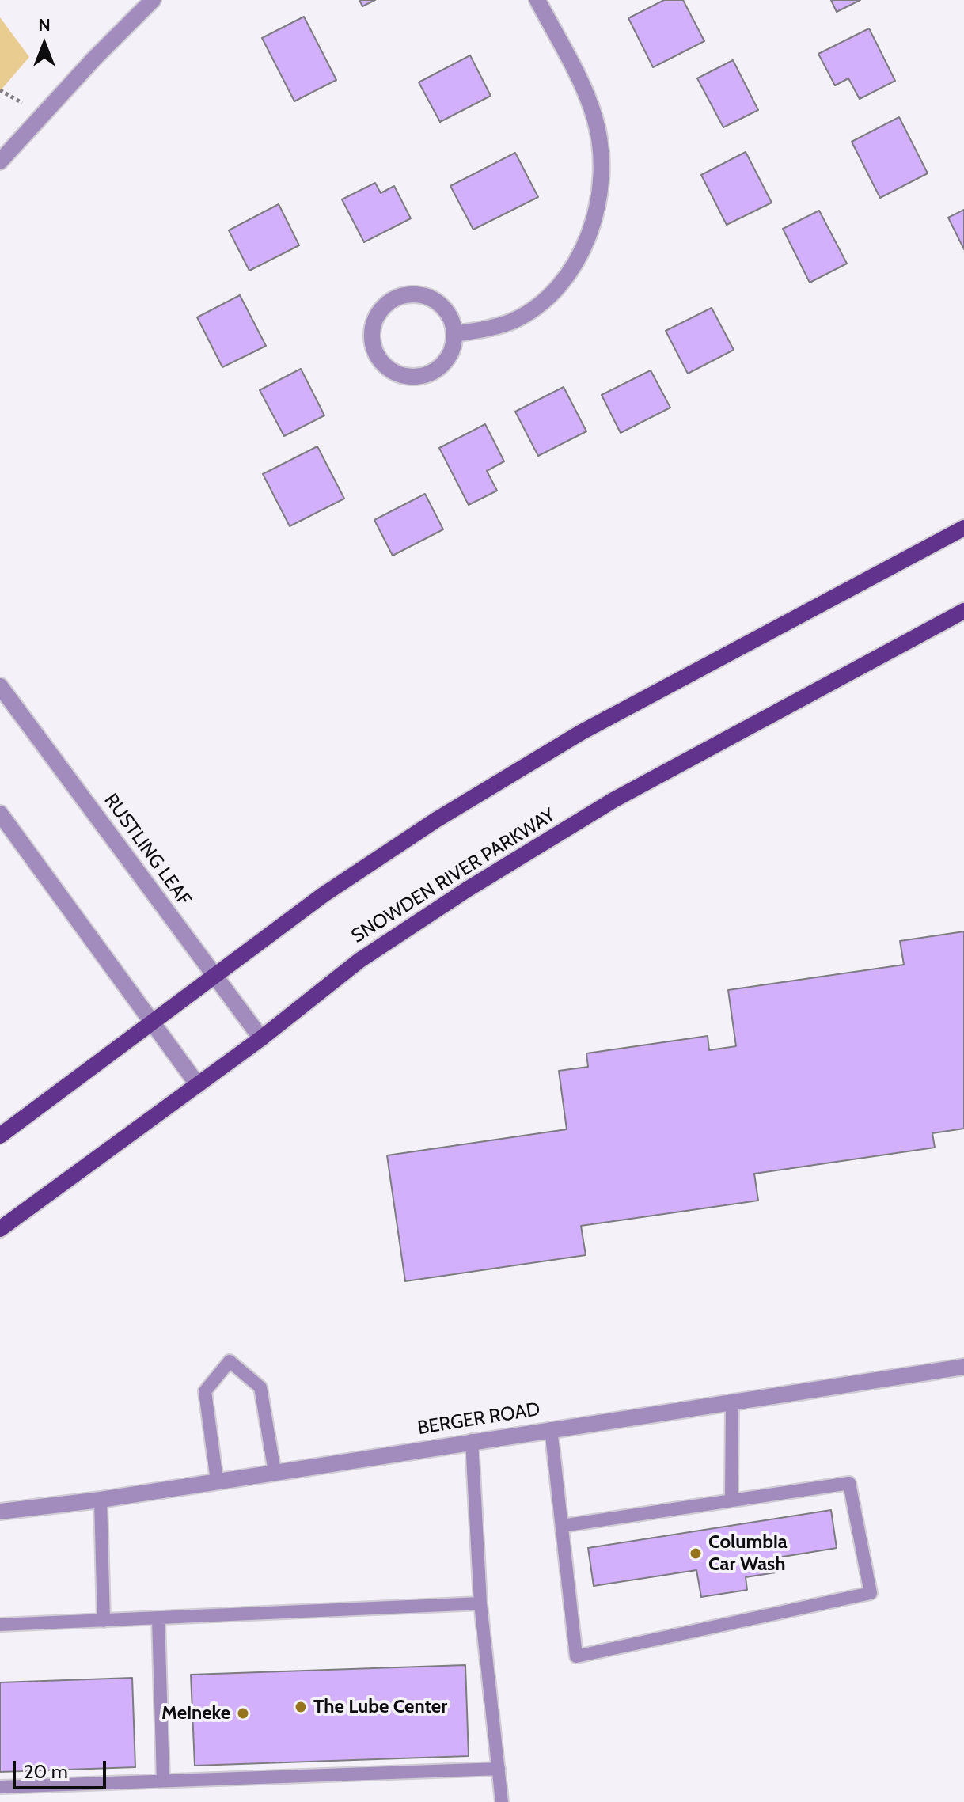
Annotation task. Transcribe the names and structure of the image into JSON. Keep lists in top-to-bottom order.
{
  "streets": {
    "main road": ["SNOWDEN RIVER PARKWAY"],
    "street": ["RUSTLING LEAF", "BERGER ROAD"]
  },
  "crossings": [
    ["RUSTLING LEAF", "SNOWDEN RIVER PARKWAY"]
  ],
  "places": ["Columbia Car Wash", "The Lube Center", "Meineke"],
  "scale_bar": "20 m",
  "north": "top"
}
